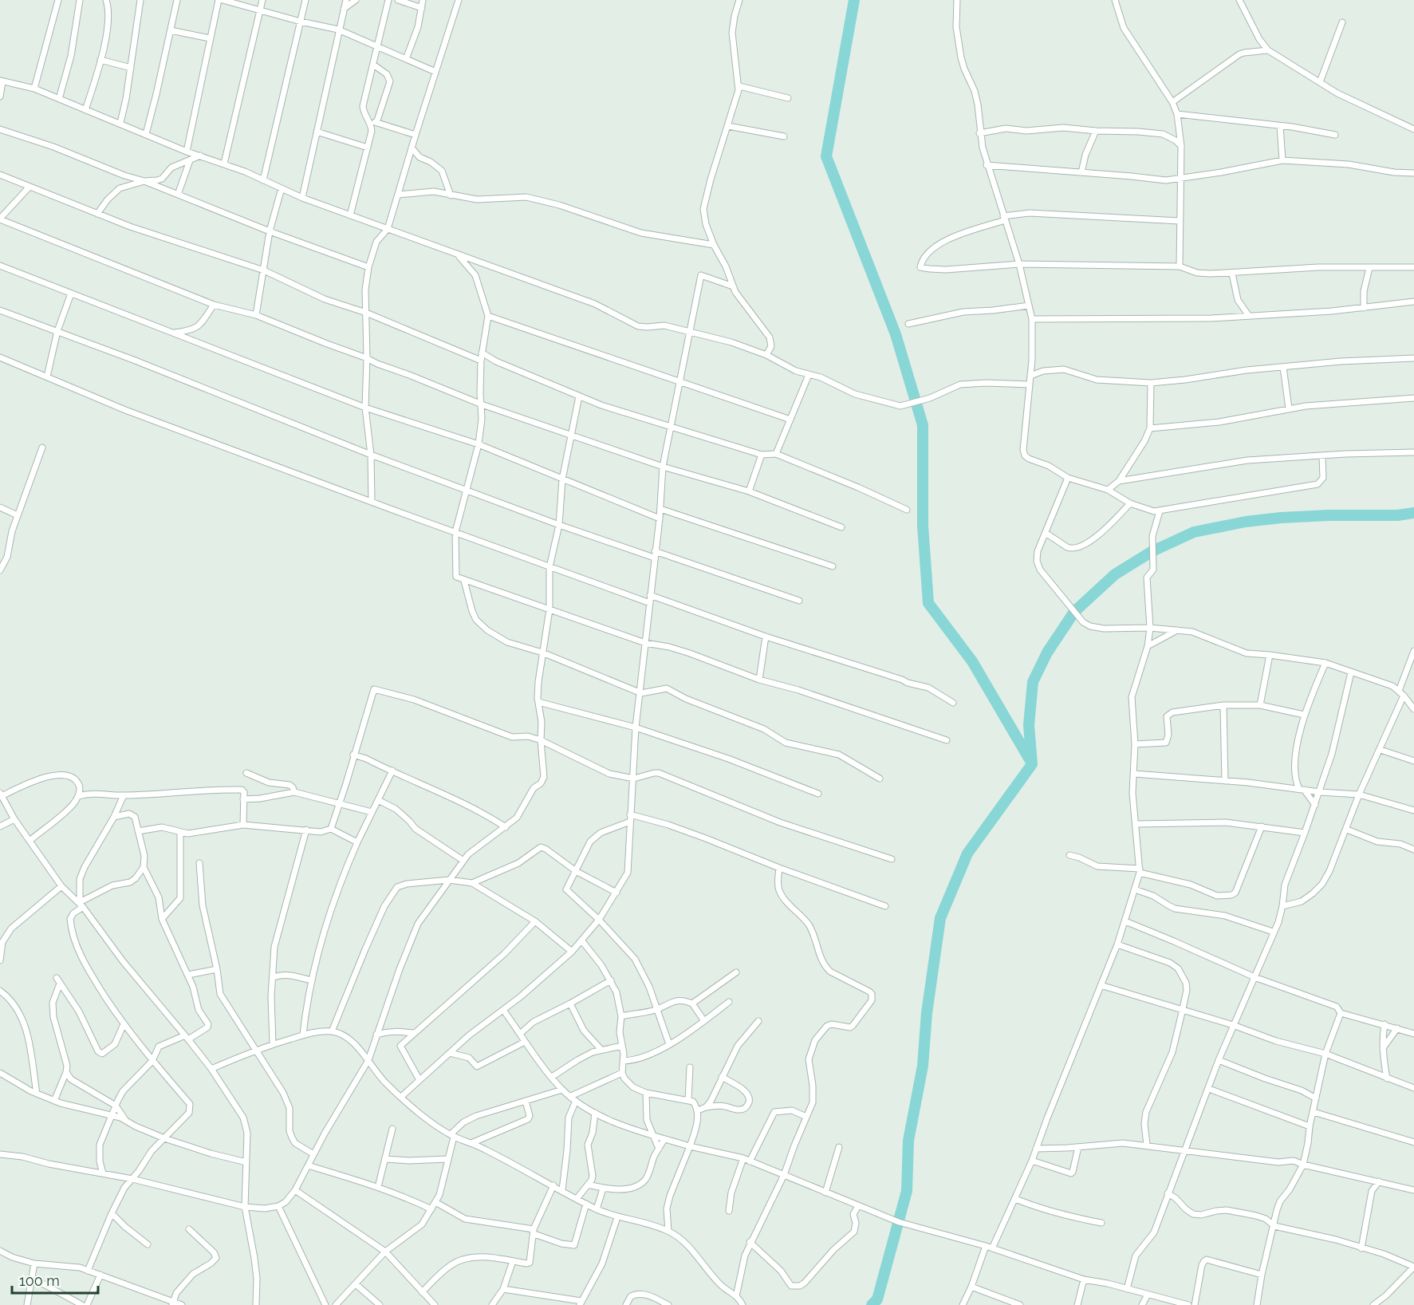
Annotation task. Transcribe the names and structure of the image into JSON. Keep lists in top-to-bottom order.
{
  "scale_bar": "100 m"
}
